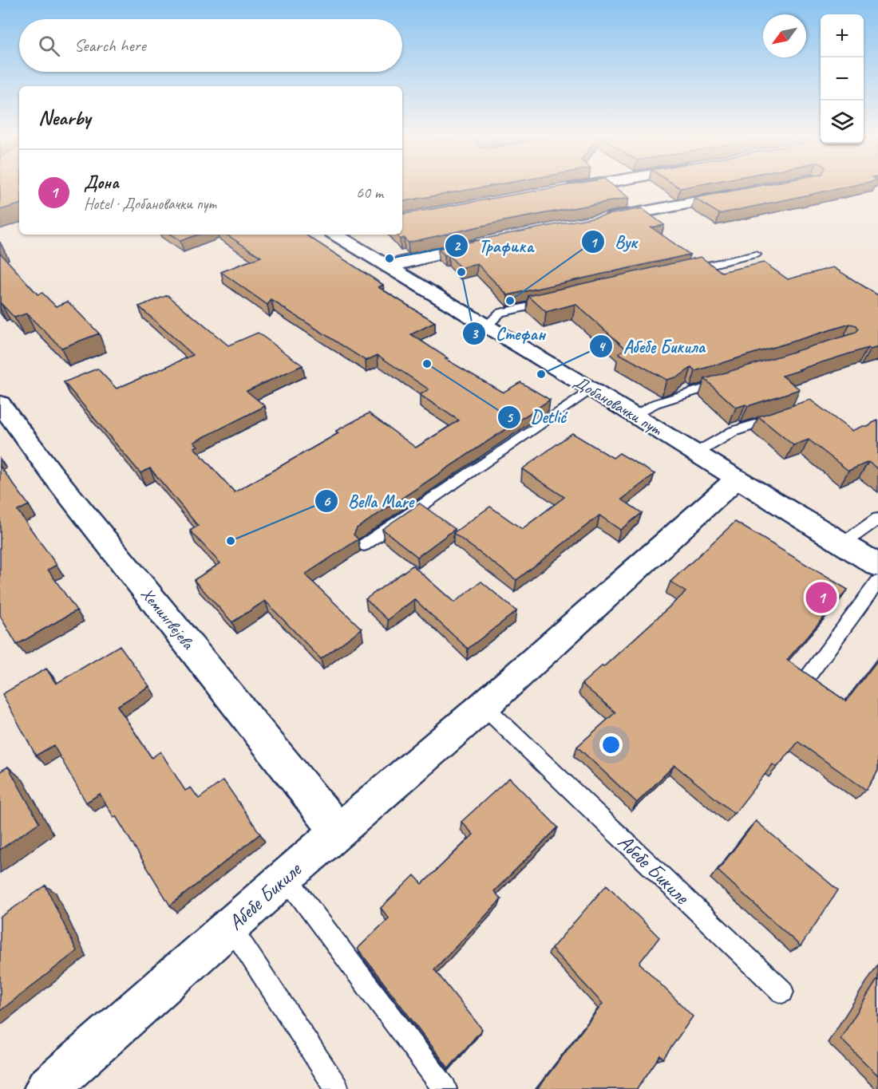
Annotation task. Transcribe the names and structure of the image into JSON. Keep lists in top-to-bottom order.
{
  "streets": {
    "street": ["Добановачки пут", "Хемингвејева", "Абебе Бикиле"]
  },
  "crossings": [
    ["Добановачки пут", "Абебе Бикиле"],
    ["Хемингвејева", "Абебе Бикиле"]
  ],
  "places": [
    "Трафика",
    "Стефан",
    "Вук",
    "Detlić",
    "Абебе Бикила",
    "Bella Mare"
  ],
  "north": "bottom left",
  "page": {
    "map_buttons": ["+", "−"],
    "search": "Search here",
    "heading": "Nearby",
    "list": [
      {
        "mark": "1",
        "name": "Дона",
        "note": "Hotel · Добановачки пут",
        "value": "60 m"
      }
    ],
    "pins": "1"
  }
}
